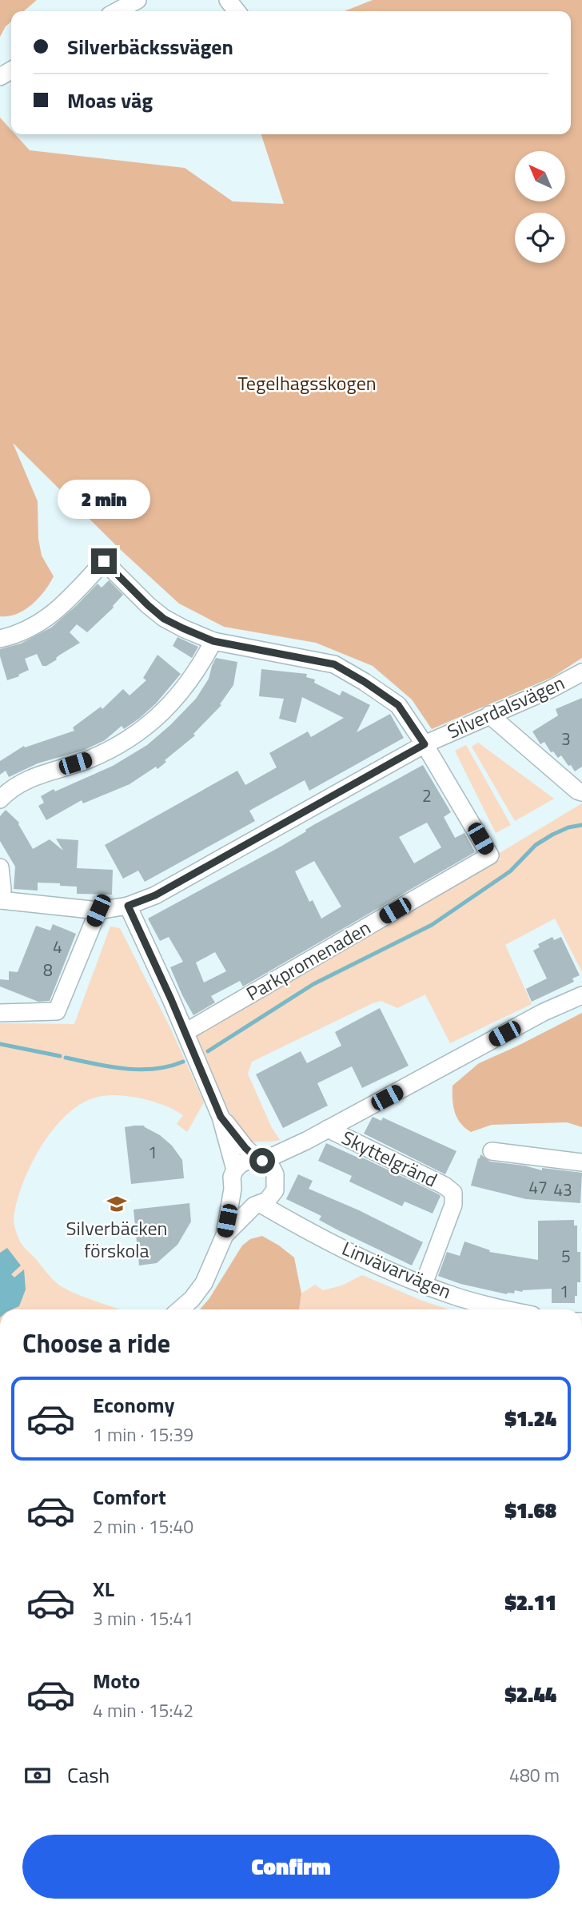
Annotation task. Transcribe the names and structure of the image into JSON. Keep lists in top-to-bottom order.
{
  "streets": {
    "street": [
      "Silverdalsvägen",
      "Parkpromenaden",
      "Skyttelgränd",
      "Linvävarvägen"
    ]
  },
  "crossings": [
    ["Silverdalsvägen", "Parkpromenaden"],
    ["Skyttelgränd", "Linvävarvägen"]
  ],
  "parks": ["Tegelhagsskogen"],
  "places": {
    "school or university": ["Silverbäcken förskola"]
  },
  "house_numbers": [
    "3",
    "2",
    "4",
    "8",
    "1",
    "47",
    "43",
    "5",
    "1"
  ],
  "north": "top left",
  "page": {
    "banner": ["Silverbäckssvägen", "Moas väg"],
    "bubble": "2 min",
    "heading": "Choose a ride",
    "list": [
      {
        "name": "Economy",
        "note": "1 min · 15:39",
        "value": "$1.24"
      },
      {
        "name": "Comfort",
        "note": "2 min · 15:40",
        "value": "$1.68"
      },
      {
        "name": "XL",
        "note": "3 min · 15:41",
        "value": "$2.11"
      },
      {
        "name": "Moto",
        "note": "4 min · 15:42",
        "value": "$2.44"
      }
    ],
    "pay": ["Cash", "480 m"],
    "buttons": "Confirm"
  }
}
